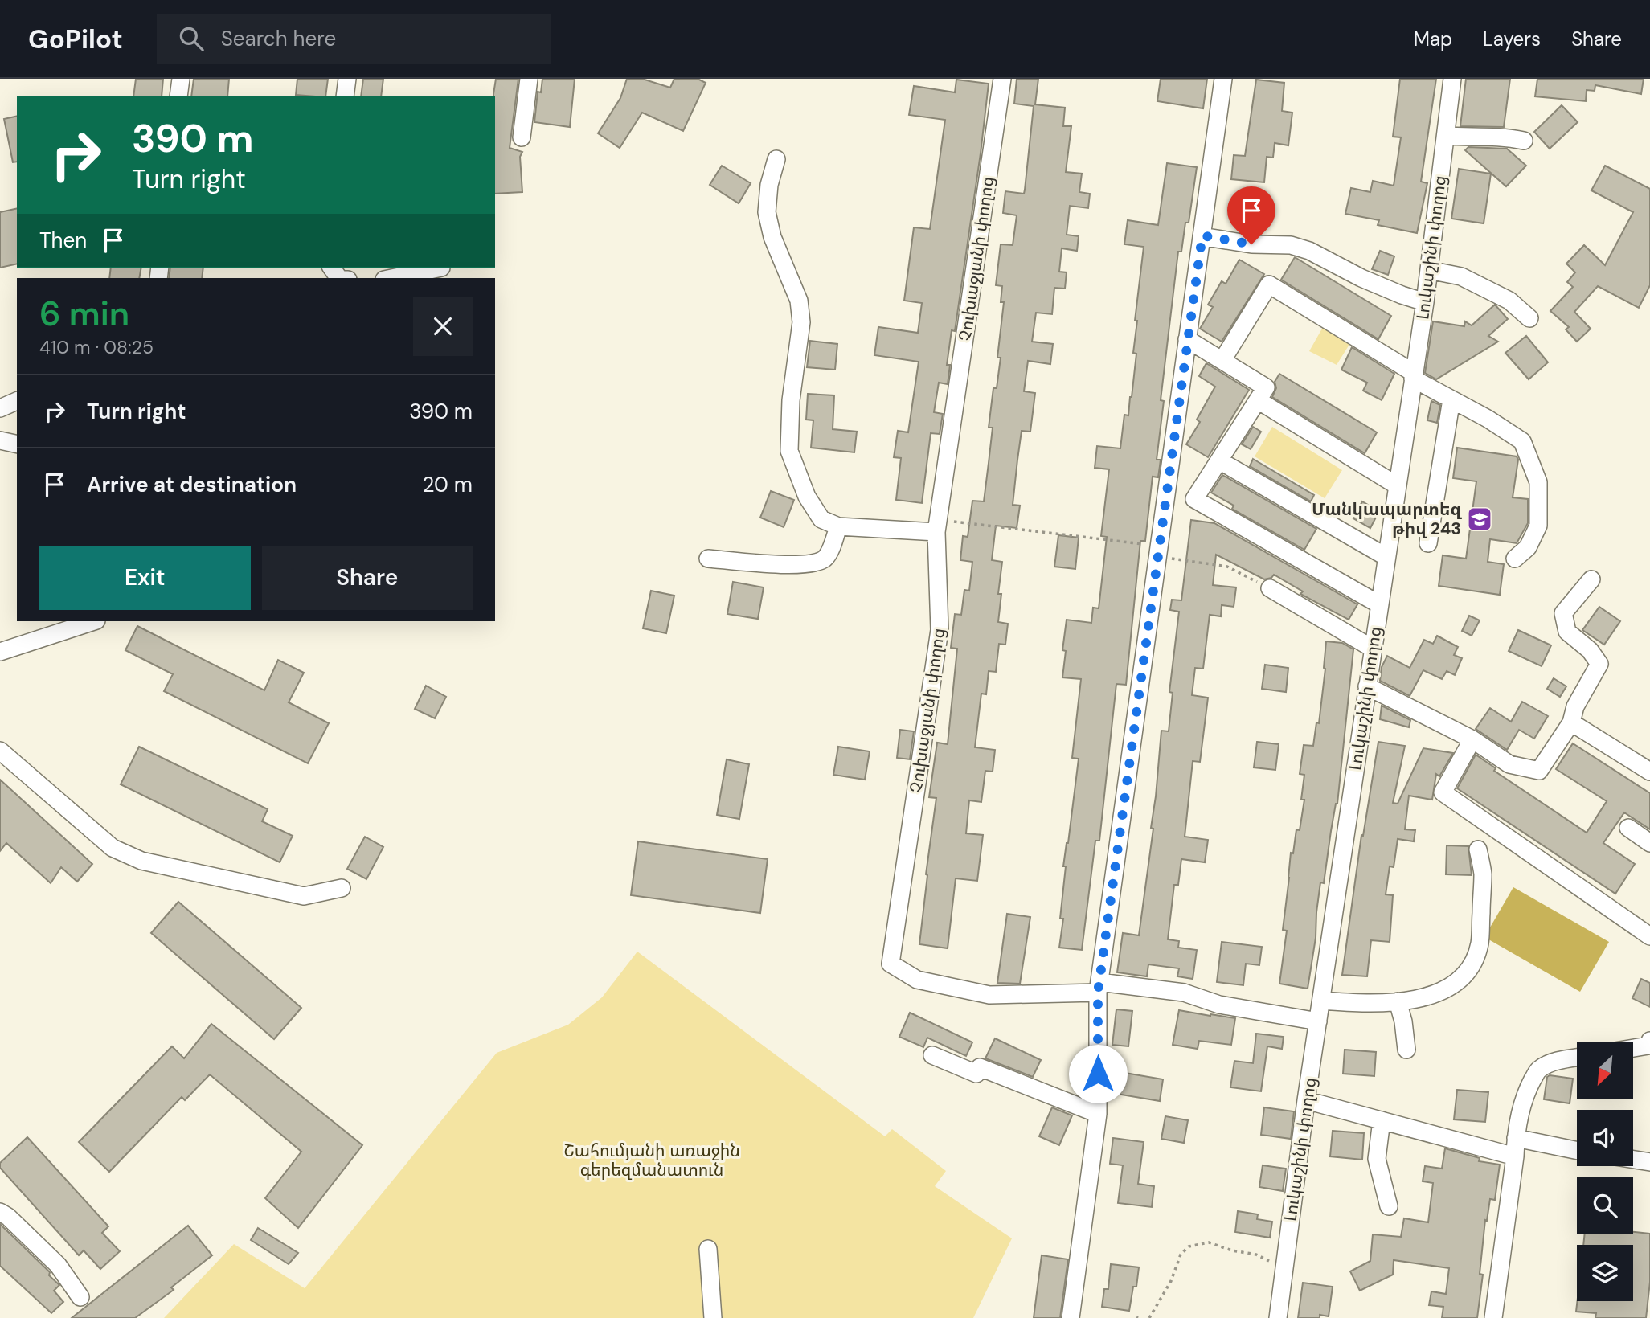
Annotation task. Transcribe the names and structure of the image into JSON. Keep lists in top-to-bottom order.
{
  "streets": {
    "street": ["Լուկաշինի փողոց", "Չուխաջյանի փողոց"]
  },
  "crossings": [
    ["Լուկաշինի փողոց", "Չուխաջյանի փողոց"]
  ],
  "parks": ["Շահումյանի առաջին գերեզմանատուն"],
  "places": {
    "school or university": ["Մանկապարտեզ թիվ 243"]
  },
  "north": "bottom left",
  "page": {
    "header": "GoPilot",
    "search": "Search here",
    "nav": ["Map", "Layers", "Share"],
    "turn": ["390 m", "Turn right"],
    "then": "Then",
    "heading": ["6 min", "410 m · 08:25"],
    "list": [
      {
        "name": "Turn right",
        "value": "390 m"
      },
      {
        "name": "Arrive at destination",
        "value": "20 m"
      }
    ],
    "buttons": ["Exit", "Share"]
  }
}
